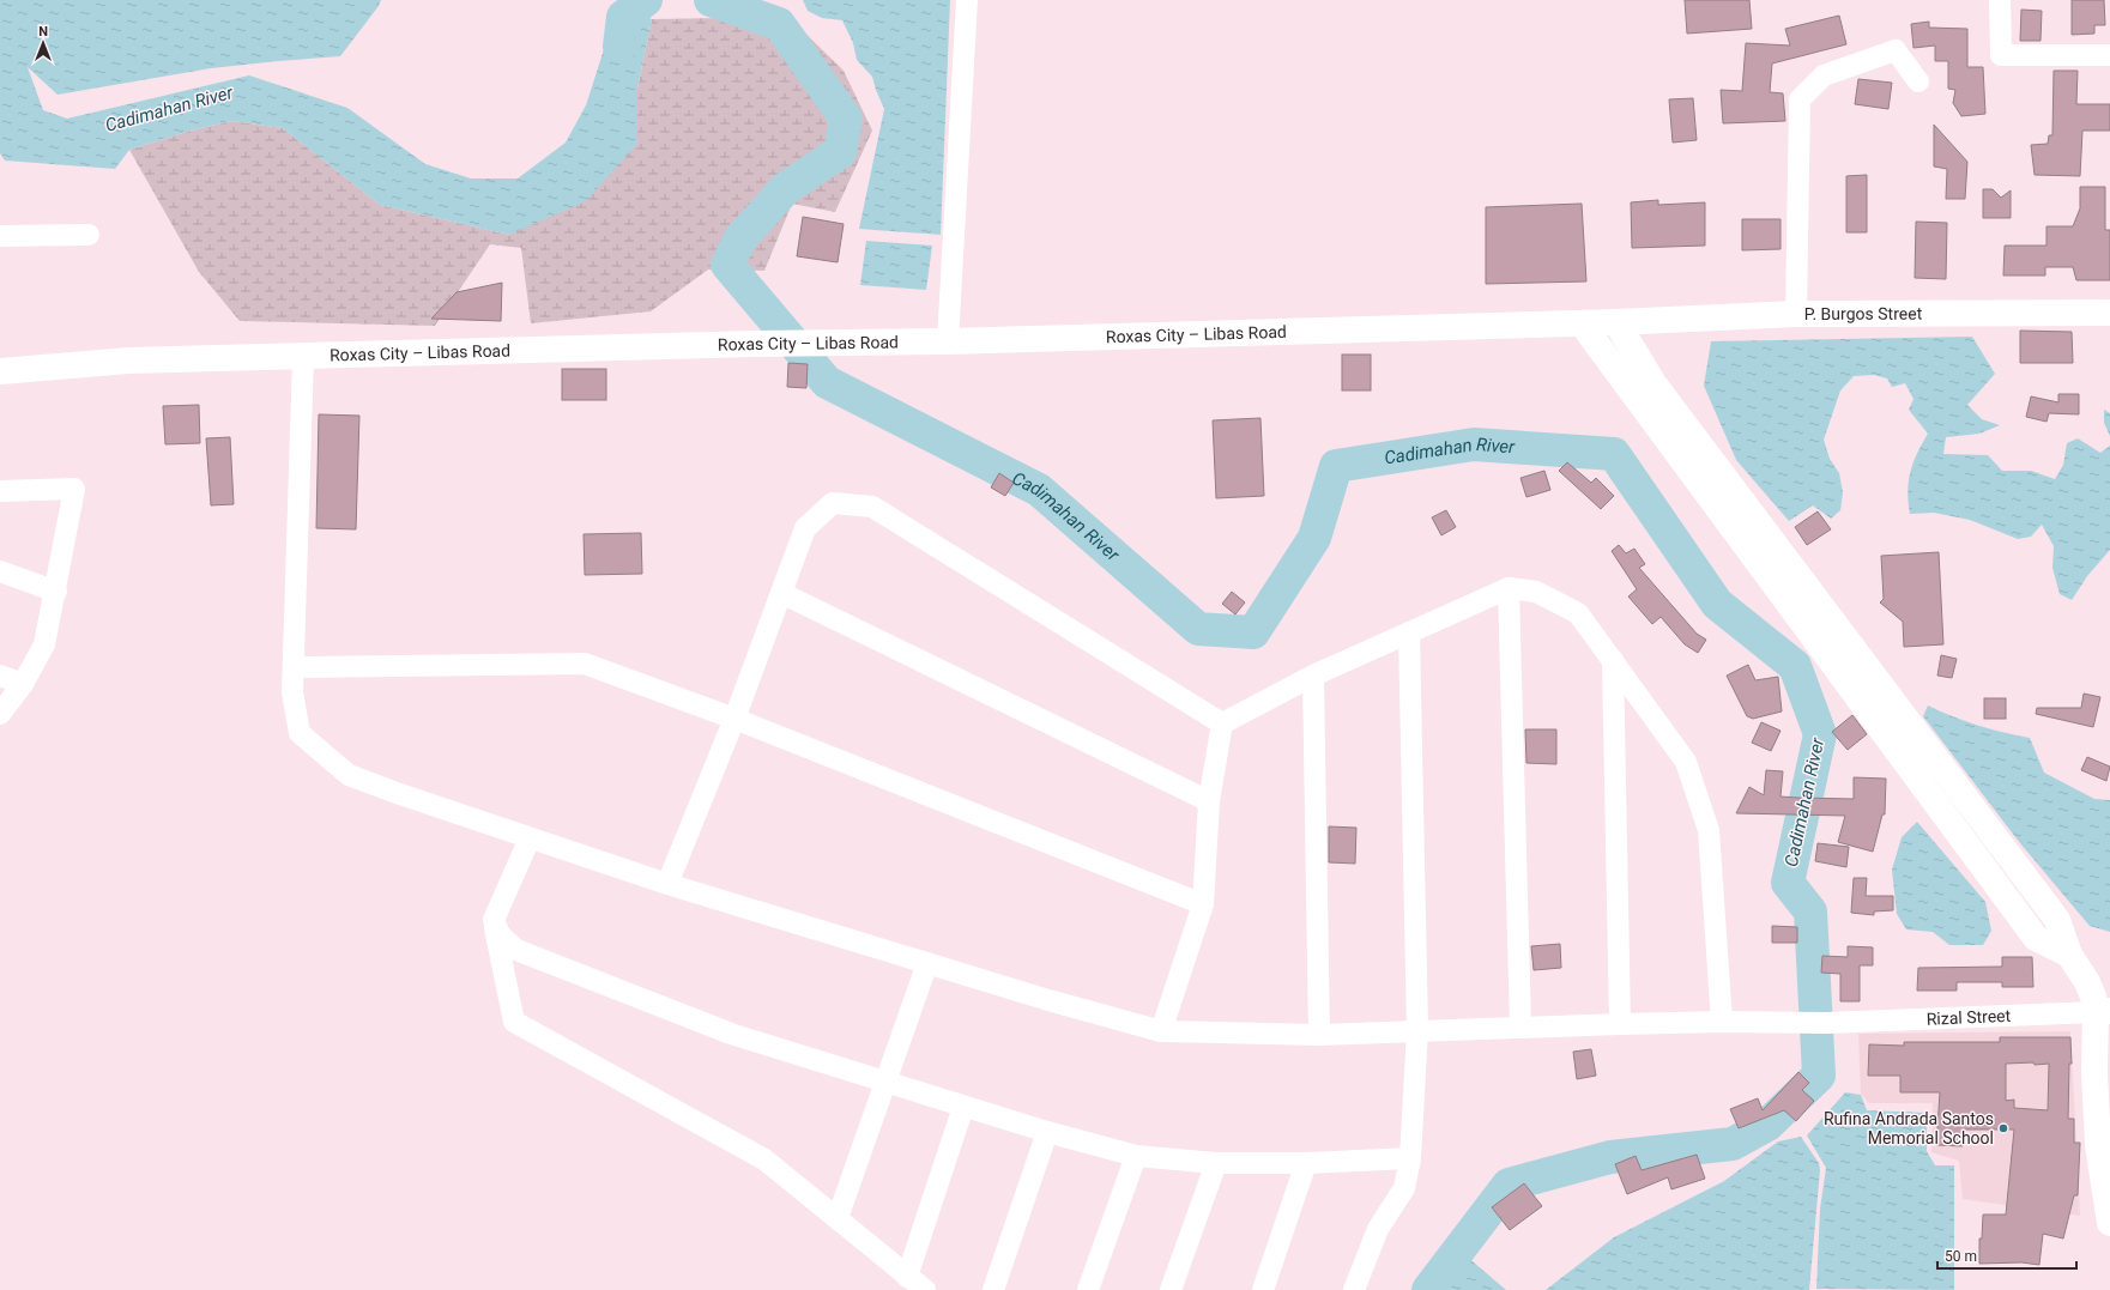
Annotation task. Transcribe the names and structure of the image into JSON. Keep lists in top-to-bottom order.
{
  "streets": {
    "main road": ["P. Burgos Street", "Roxas City – Libas Road"],
    "street": ["Rizal Street"]
  },
  "crossings": [
    ["P. Burgos Street", "Roxas City – Libas Road"],
    ["Roxas City – Libas Road", "Rizal Street"]
  ],
  "water": ["Cadimahan River"],
  "places": ["Rufina Andrada Santos Memorial School"],
  "scale_bar": "50 m",
  "north": "top"
}
